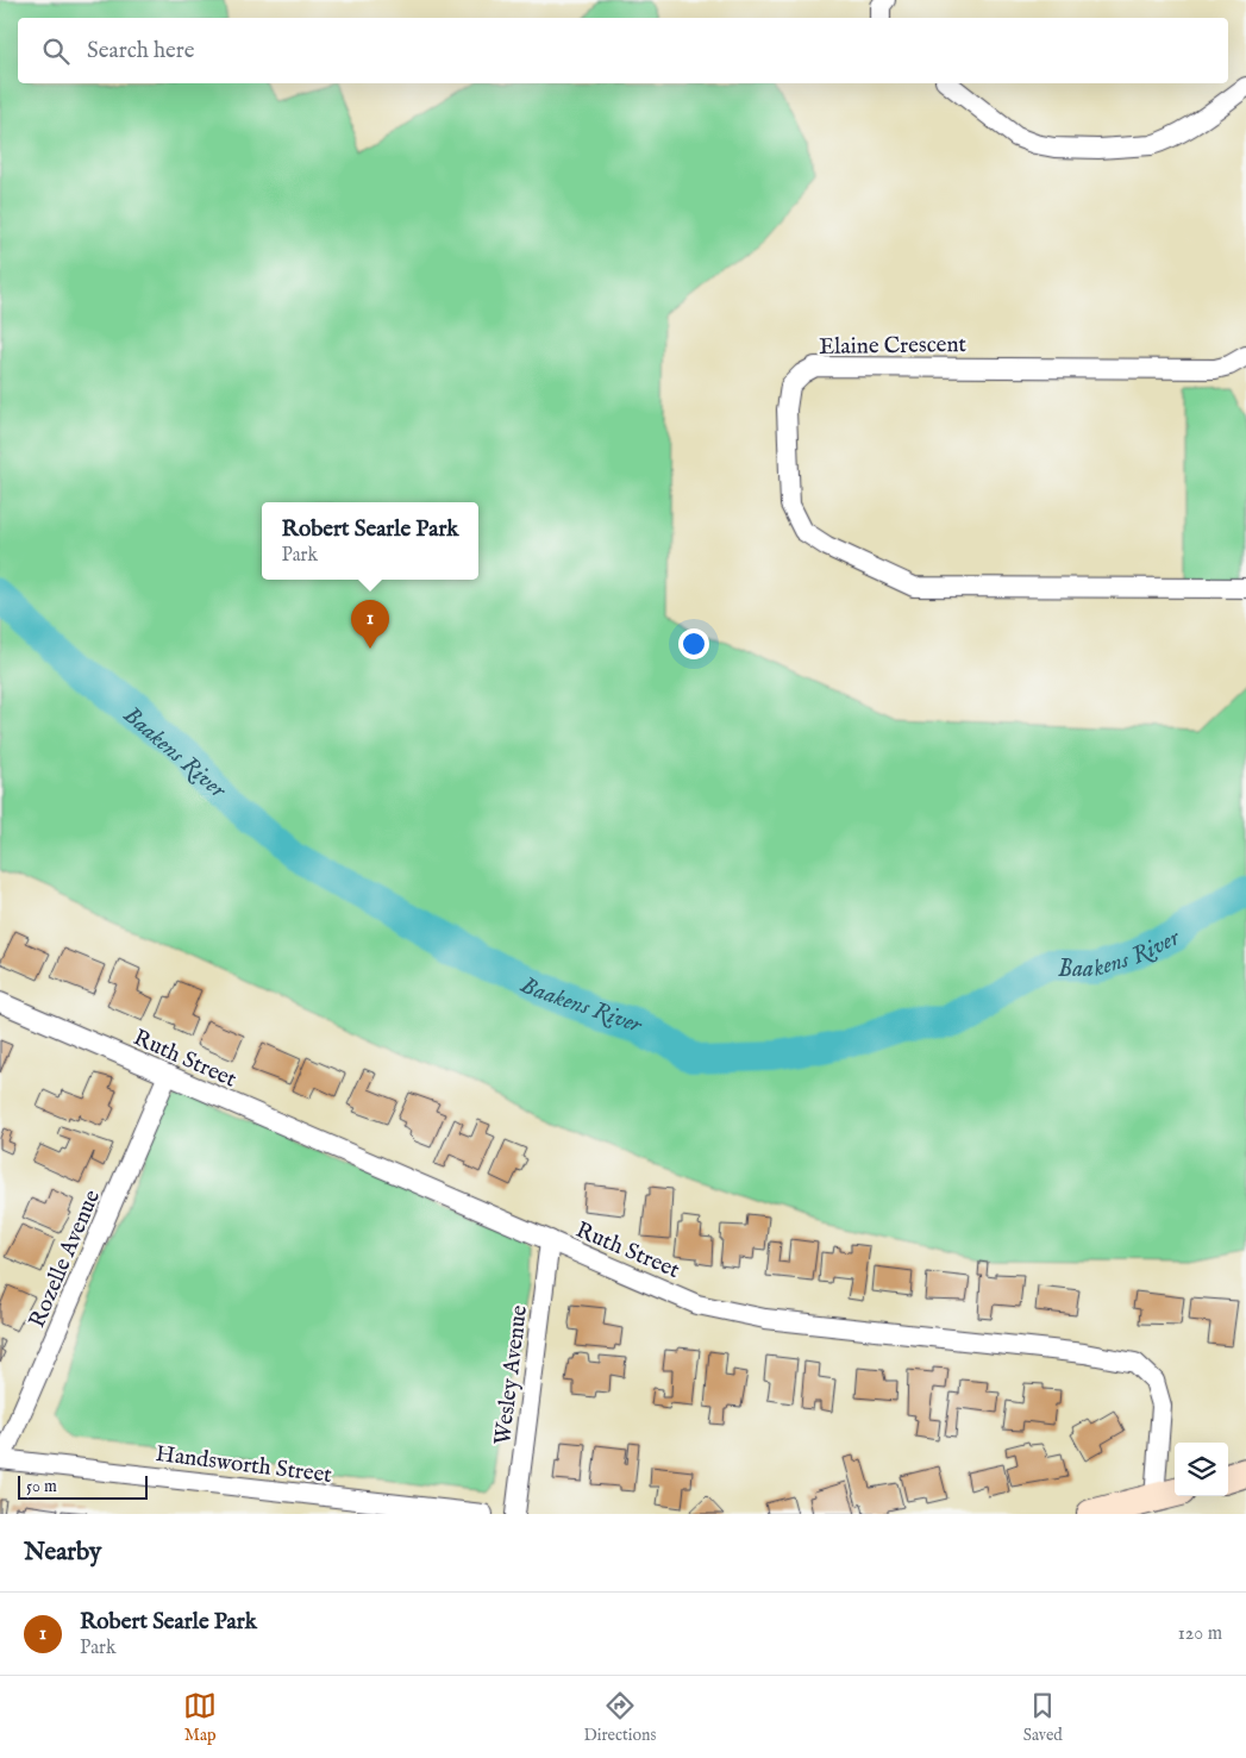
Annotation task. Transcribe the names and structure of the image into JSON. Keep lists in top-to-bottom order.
{
  "streets": {
    "street": [
      "Elaine Crescent",
      "Ruth Street",
      "Rozelle Avenue",
      "Wesley Avenue",
      "Handsworth Street"
    ]
  },
  "crossings": [
    ["Ruth Street", "Rozelle Avenue"],
    ["Ruth Street", "Wesley Avenue"],
    ["Rozelle Avenue", "Handsworth Street"]
  ],
  "water": ["Baakens River"],
  "scale_bar": "50 m",
  "page": {
    "search": "Search here",
    "popup": ["Robert Searle Park", "Park"],
    "pins": "1",
    "scale": "50 m",
    "heading": "Nearby",
    "list": [
      {
        "mark": "1",
        "name": "Robert Searle Park",
        "note": "Park",
        "value": "120 m"
      }
    ],
    "nav": ["Map", "Directions", "Saved"]
  }
}
